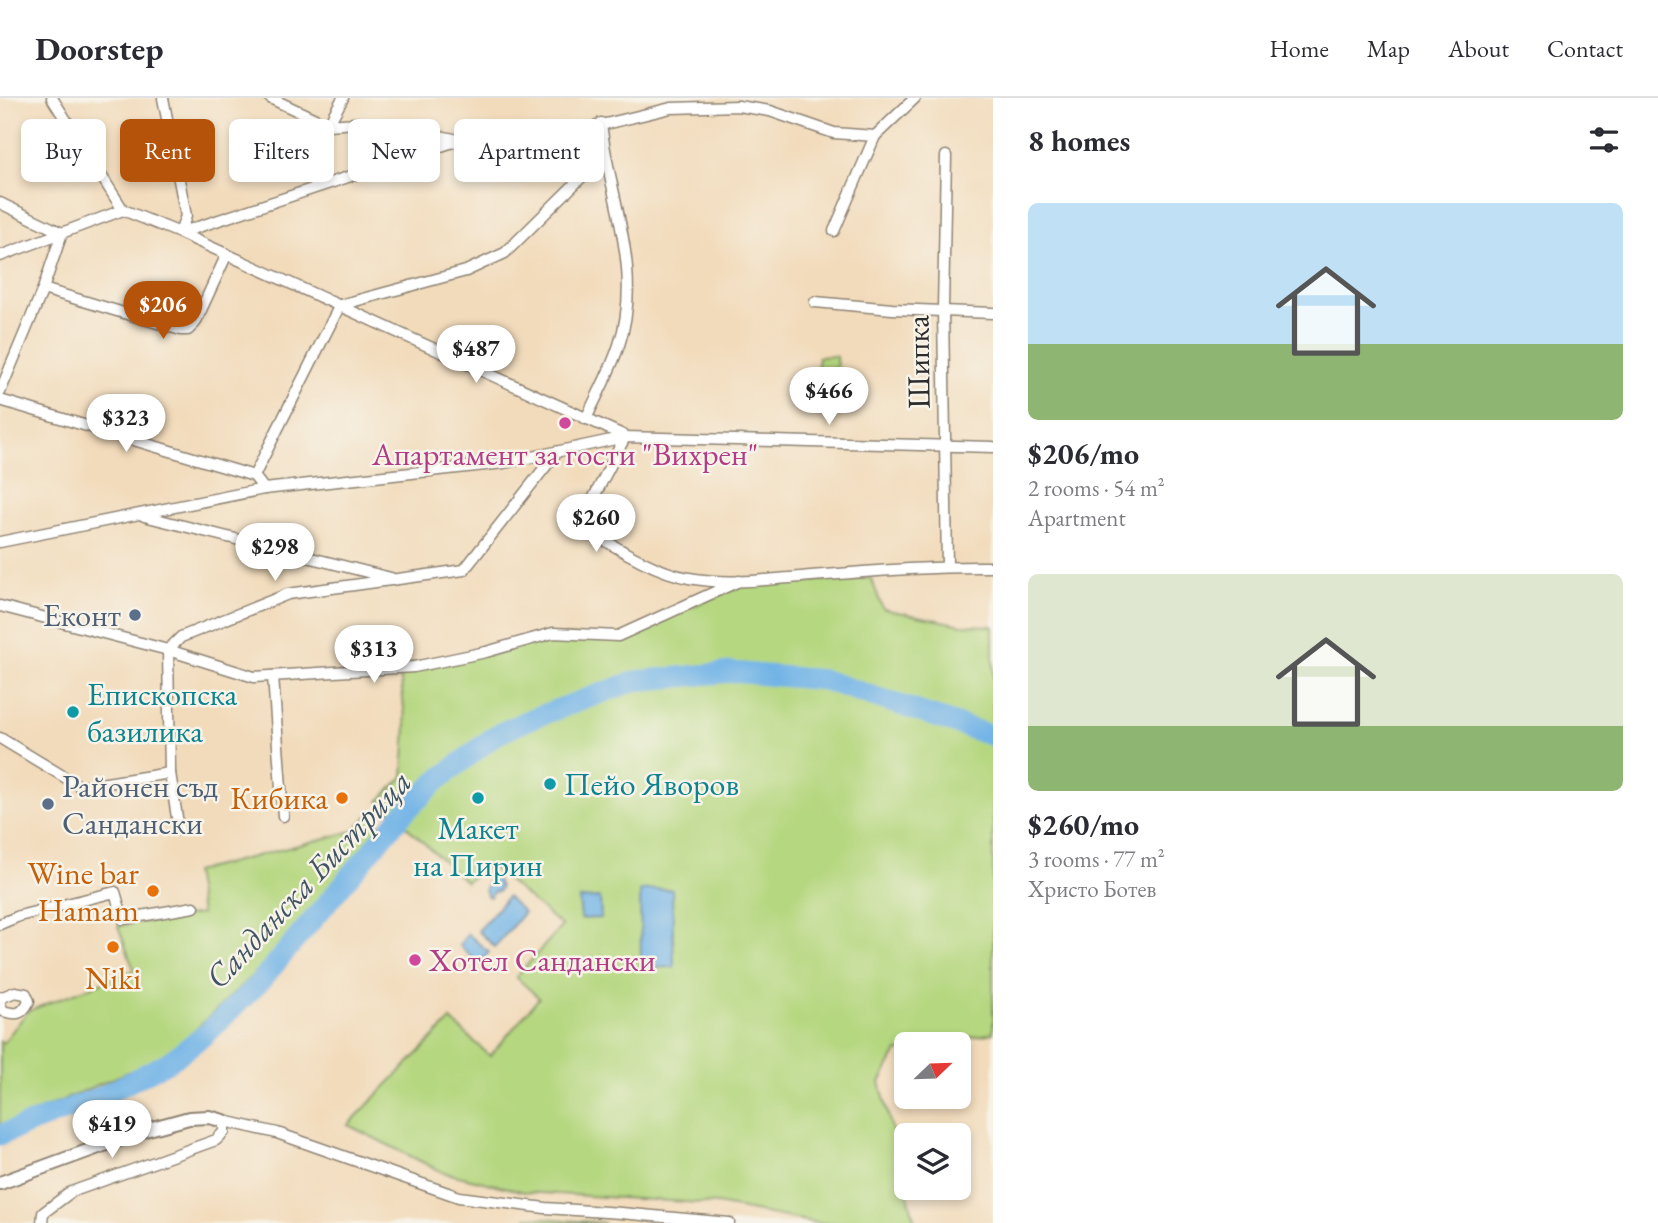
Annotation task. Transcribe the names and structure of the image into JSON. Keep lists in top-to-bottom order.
{
  "streets": {
    "street": ["Шипка"]
  },
  "water": ["Санданска Бистрица"],
  "places": [
    "Апартамент за гости \"Вихрен\"",
    "Еконт",
    "Епископска базилика",
    "Пейо Яворов",
    "Кибика",
    "Макет на Пирин",
    "Районен съд Сандански",
    "Wine bar Hamam",
    "Niki",
    "Хотел Сандански"
  ],
  "north": "top right",
  "page": {
    "header": "Doorstep",
    "nav": [
      "Home",
      "Map",
      "About",
      "Contact"
    ],
    "heading": "8 homes",
    "chip": [
      "Buy",
      "Rent",
      "Filters",
      "New",
      "Apartment"
    ],
    "list": [
      {
        "name": "$206/mo",
        "note": "2 rooms · 54 m² · Apartment"
      },
      {
        "name": "$260/mo",
        "note": "3 rooms · 77 m² · Христо Ботев"
      }
    ],
    "price": [
      "$206",
      "$487",
      "$466",
      "$323",
      "$260",
      "$298",
      "$313",
      "$419"
    ]
  }
}
